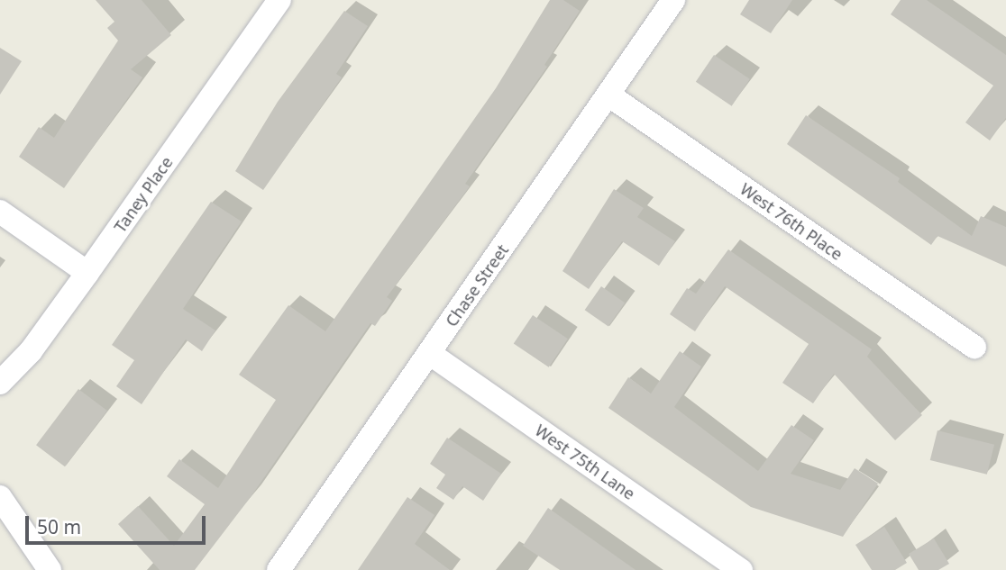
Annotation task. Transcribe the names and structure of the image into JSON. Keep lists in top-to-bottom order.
{
  "streets": {
    "street": [
      "Taney Place",
      "West 76th Place",
      "Chase Street",
      "West 75th Lane"
    ]
  },
  "crossings": [
    ["West 76th Place", "Chase Street"],
    ["Chase Street", "West 75th Lane"]
  ],
  "scale_bar": "50 m"
}
